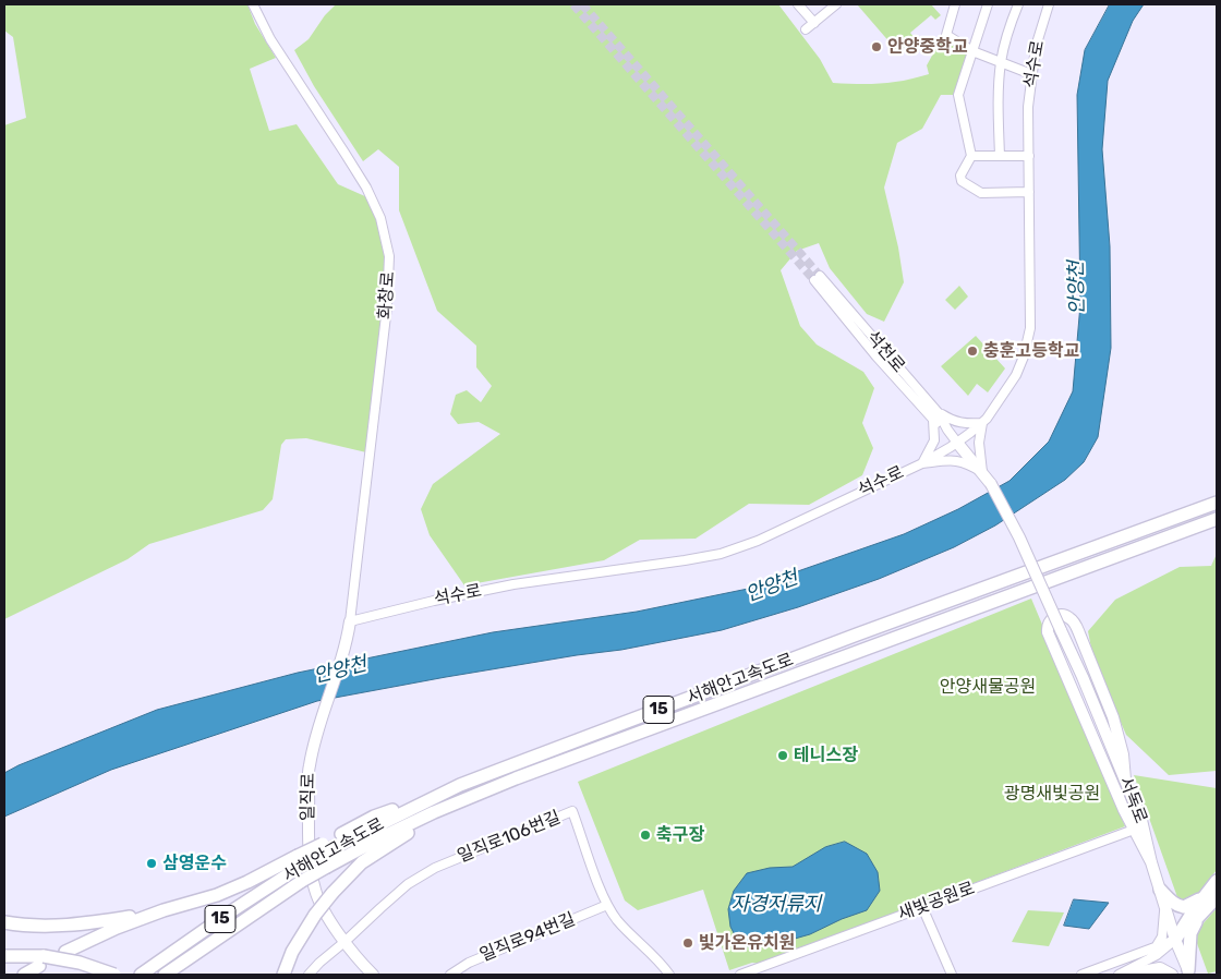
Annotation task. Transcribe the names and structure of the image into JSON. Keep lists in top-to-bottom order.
{
  "streets": {
    "highway": ["서해안고속도로", "15"],
    "main road": ["석천로", "일직로", "서독로"],
    "street": [
      "석수로",
      "화창로",
      "일직로106번길",
      "새빛공원로",
      "일직로94번길"
    ]
  },
  "crossings": [
    ["석수로", "화창로"],
    ["석수로", "석천로"],
    ["석수로", "일직로"],
    ["화창로", "일직로"],
    ["석천로", "서독로"],
    ["일직로", "일직로106번길"],
    ["일직로106번길", "일직로94번길"]
  ],
  "water": ["안양천", "자경저류지"],
  "parks": ["안양새물공원", "광명새빛공원"],
  "places": [
    "안양중학교",
    "충훈고등학교",
    "테니스장",
    "축구장",
    "삼영운수",
    "빛가온유치원"
  ]
}
